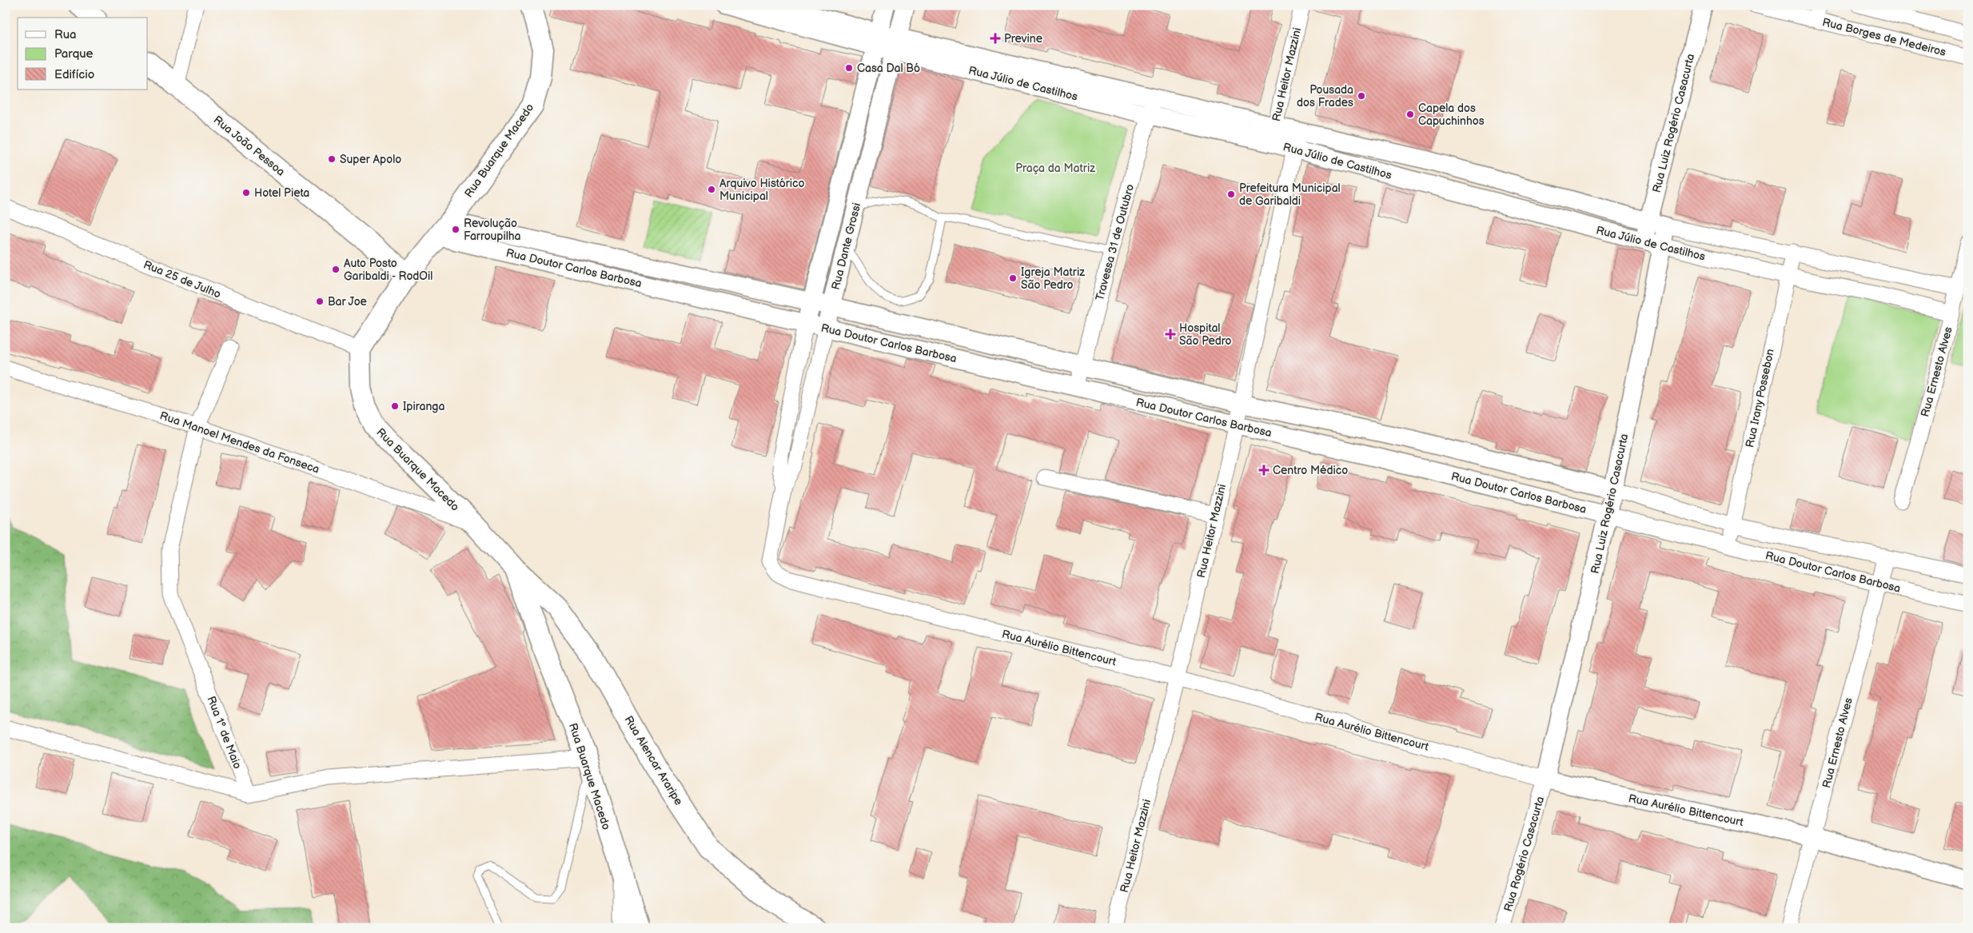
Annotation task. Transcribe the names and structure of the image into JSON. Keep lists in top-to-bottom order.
{
  "streets": {
    "main road": ["Rua João Pessoa", "Rua Buarque Macedo", "Rua Alencar Araripe"],
    "street": [
      "Rua Borges de Medeiros",
      "Rua Heitor Mazzini",
      "Rua Júlio de Castilhos",
      "Rua Luiz Rogério Casacurta",
      "Travessa 31 de Outubro",
      "Rua Dante Grossi",
      "Rua Doutor Carlos Barbosa",
      "Rua 25 de Julho",
      "Rua Ernesto Alves",
      "Rua Irany Possebon",
      "Rua Manoel Mendes da Fonseca",
      "Rua Aurélio Bittencourt",
      "Rua 1º de Maio",
      "Rua Rogério Casacurta"
    ]
  },
  "crossings": [
    ["Rua Heitor Mazzini", "Rua Júlio de Castilhos"],
    ["Rua Heitor Mazzini", "Rua Doutor Carlos Barbosa"],
    ["Rua Heitor Mazzini", "Rua Aurélio Bittencourt"],
    ["Rua Júlio de Castilhos", "Rua Luiz Rogério Casacurta"],
    ["Rua Júlio de Castilhos", "Travessa 31 de Outubro"],
    ["Rua Júlio de Castilhos", "Rua Dante Grossi"],
    ["Rua Júlio de Castilhos", "Rua Ernesto Alves"],
    ["Rua Júlio de Castilhos", "Rua Irany Possebon"],
    ["Rua Luiz Rogério Casacurta", "Rua Doutor Carlos Barbosa"],
    ["Rua Luiz Rogério Casacurta", "Rua Aurélio Bittencourt"],
    ["Rua Luiz Rogério Casacurta", "Rua Rogério Casacurta"],
    ["Rua João Pessoa", "Rua Buarque Macedo"],
    ["Rua Buarque Macedo", "Rua Doutor Carlos Barbosa"],
    ["Rua Buarque Macedo", "Rua 25 de Julho"],
    ["Rua Buarque Macedo", "Rua Manoel Mendes da Fonseca"],
    ["Rua Buarque Macedo", "Rua Alencar Araripe"],
    ["Travessa 31 de Outubro", "Rua Doutor Carlos Barbosa"],
    ["Rua Dante Grossi", "Rua Doutor Carlos Barbosa"],
    ["Rua Dante Grossi", "Rua Aurélio Bittencourt"],
    ["Rua Doutor Carlos Barbosa", "Rua Ernesto Alves"],
    ["Rua Doutor Carlos Barbosa", "Rua Irany Possebon"],
    ["Rua Ernesto Alves", "Rua Aurélio Bittencourt"],
    ["Rua Manoel Mendes da Fonseca", "Rua 1º de Maio"],
    ["Rua Aurélio Bittencourt", "Rua Rogério Casacurta"]
  ],
  "parks": ["Praça da Matriz"],
  "places": {
    "health": ["Previne", "Hospital São Pedro", "Centro Médico"],
    "other": [
      "Casa Dal Bó",
      "Pousada dos Frades",
      "Capela dos Capuchinhos",
      "Super Apolo",
      "Arquivo Histórico Municipal",
      "Hotel Pieta",
      "Prefeitura Municipal de Garibaldi",
      "Revolução Farroupilha",
      "Auto Posto Garibaldi - RodOil",
      "Igreja Matriz São Pedro",
      "Bar Joe",
      "Ipiranga"
    ]
  },
  "legend": ["Rua", "Parque", "Edifício"]
}
